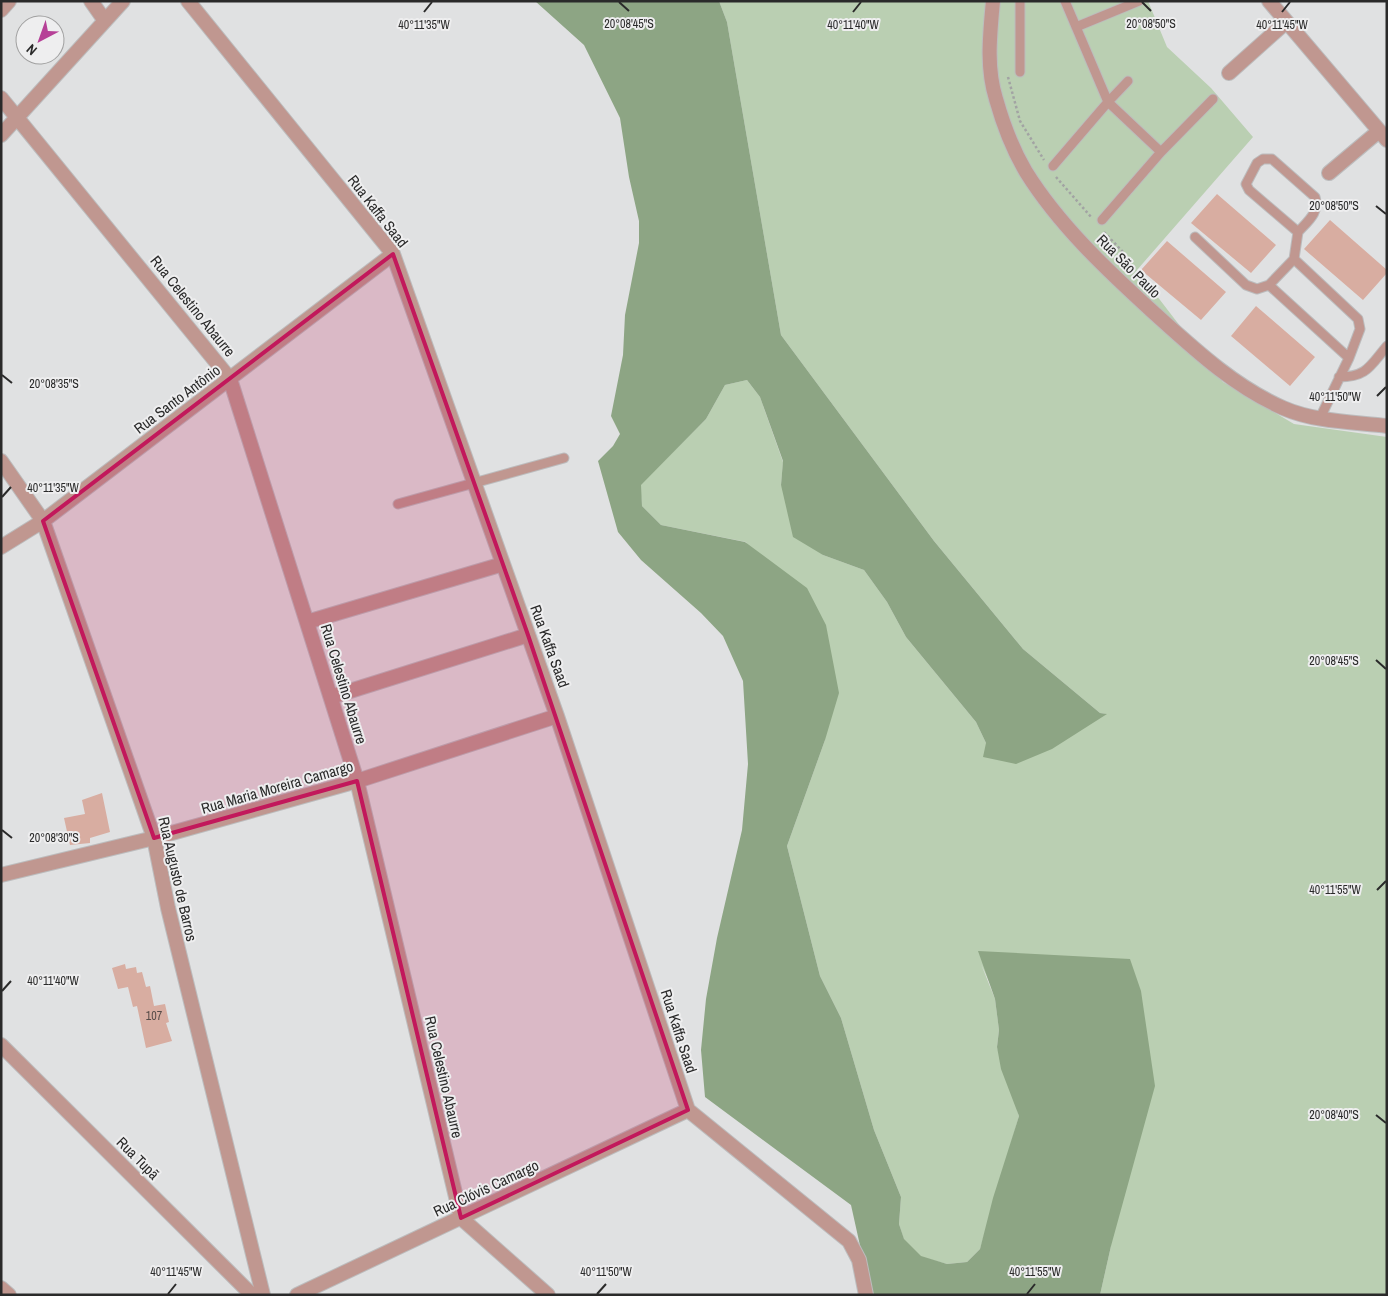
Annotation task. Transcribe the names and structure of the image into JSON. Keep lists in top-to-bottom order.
{
  "streets": {
    "street": [
      "Rua Kaffa Saad",
      "Rua São Paulo",
      "Rua Celestino Abaurre",
      "Rua Santo Antônio",
      "Rua Maria Moreira Camargo",
      "Rua Augusto de Barros",
      "Rua Tupã",
      "Rua Clóvis Camargo"
    ]
  },
  "crossings": [
    ["Rua Kaffa Saad", "Rua Santo Antônio"],
    ["Rua Kaffa Saad", "Rua Maria Moreira Camargo"],
    ["Rua Kaffa Saad", "Rua Clóvis Camargo"],
    ["Rua Celestino Abaurre", "Rua Santo Antônio"],
    ["Rua Celestino Abaurre", "Rua Maria Moreira Camargo"],
    ["Rua Celestino Abaurre", "Rua Clóvis Camargo"],
    ["Rua Santo Antônio", "Rua Augusto de Barros"],
    ["Rua Maria Moreira Camargo", "Rua Augusto de Barros"]
  ],
  "house_numbers": ["107"],
  "north": "bottom left",
  "coordinates": [
    "20°08'45\"S",
    "20°08'50\"S",
    "40°11'35\"W",
    "40°11'40\"W",
    "40°11'45\"W",
    "20°08'35\"S",
    "40°11'50\"W",
    "20°08'30\"S",
    "40°11'55\"W",
    "20°08'40\"S"
  ]
}
